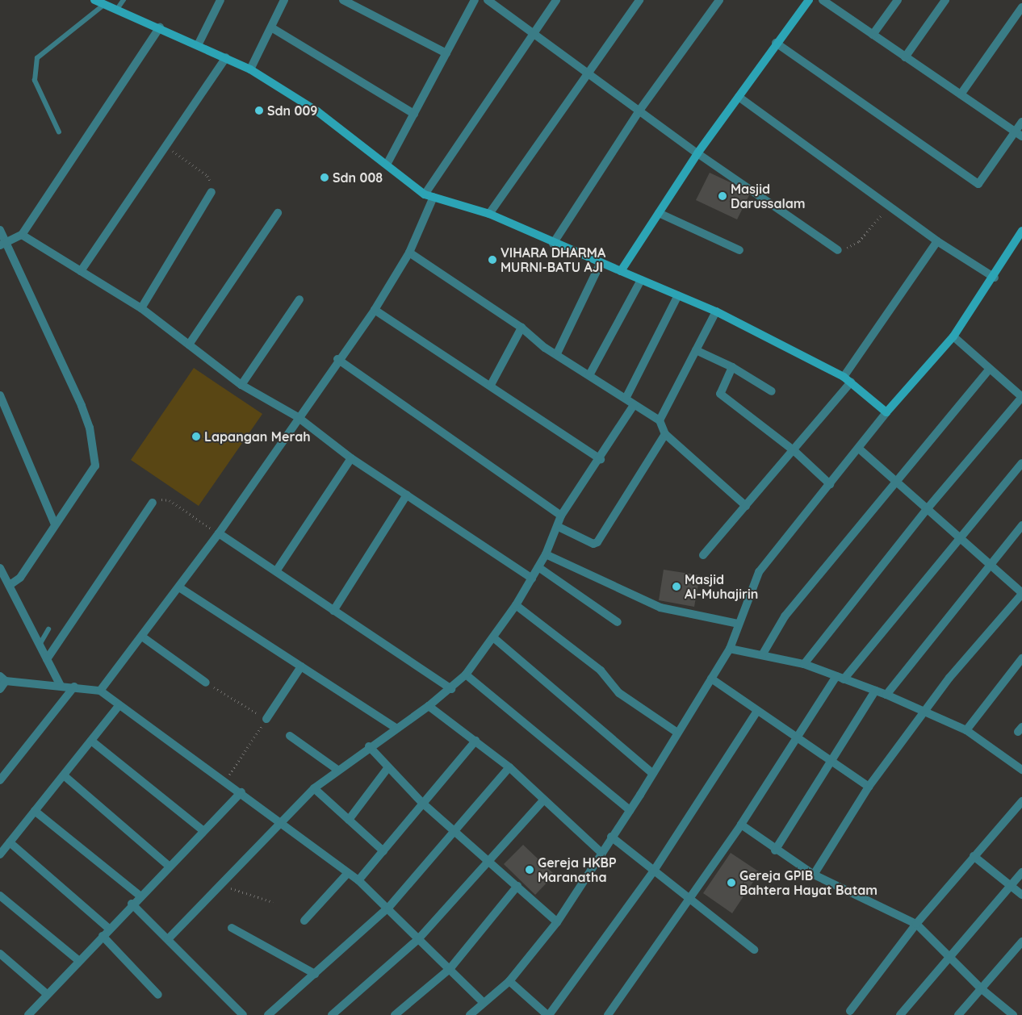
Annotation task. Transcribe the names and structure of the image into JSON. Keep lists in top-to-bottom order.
{
  "places": [
    "Sdn 009",
    "Sdn 008",
    "Masjid Darussalam",
    "VIHARA DHARMA MURNI-BATU AJI",
    "Lapangan Merah",
    "Masjid Al-Muhajirin",
    "Gereja HKBP Maranatha",
    "Gereja GPIB Bahtera Hayat Batam"
  ]
}
